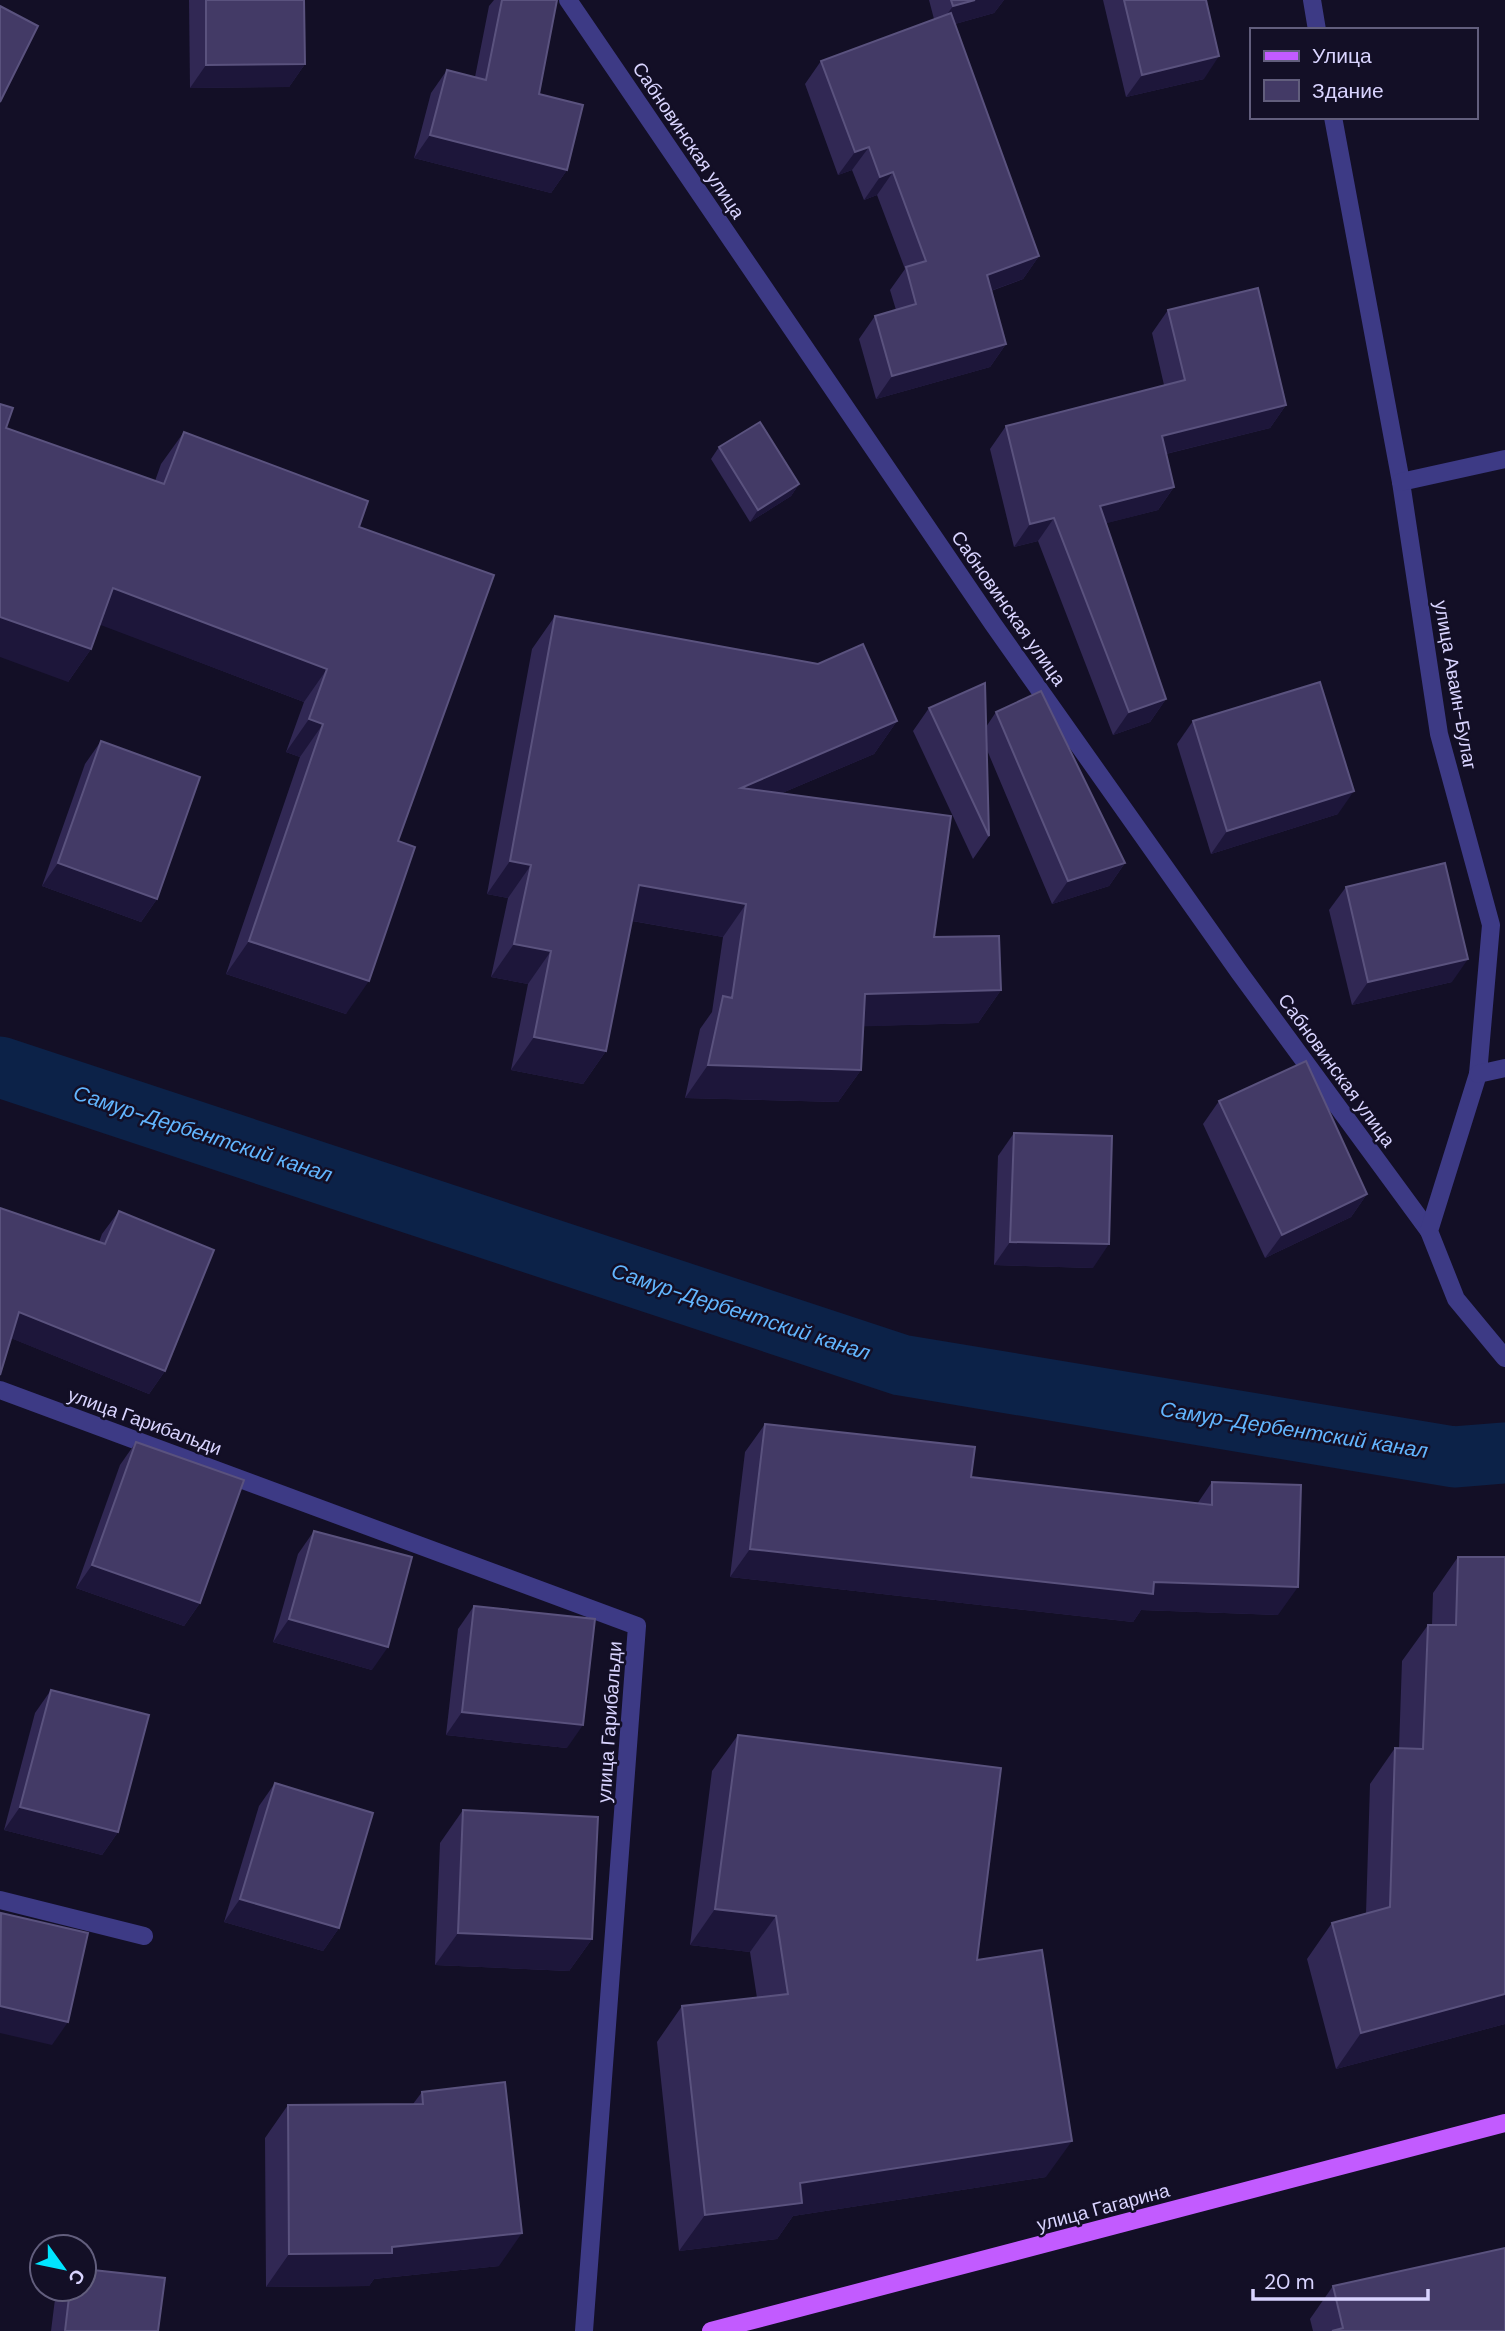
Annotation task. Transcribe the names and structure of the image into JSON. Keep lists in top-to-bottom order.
{
  "streets": {
    "main road": ["улица Гагарина"],
    "street": ["Сабновинская улица", "улица Аваин-Булаг", "улица Гарибальди"]
  },
  "crossings": [
    ["Сабновинская улица", "улица Аваин-Булаг"]
  ],
  "water": ["Самур-Дербентский канал"],
  "legend": ["Улица", "Здание"],
  "scale_bar": "20 m",
  "north": "bottom right"
}
